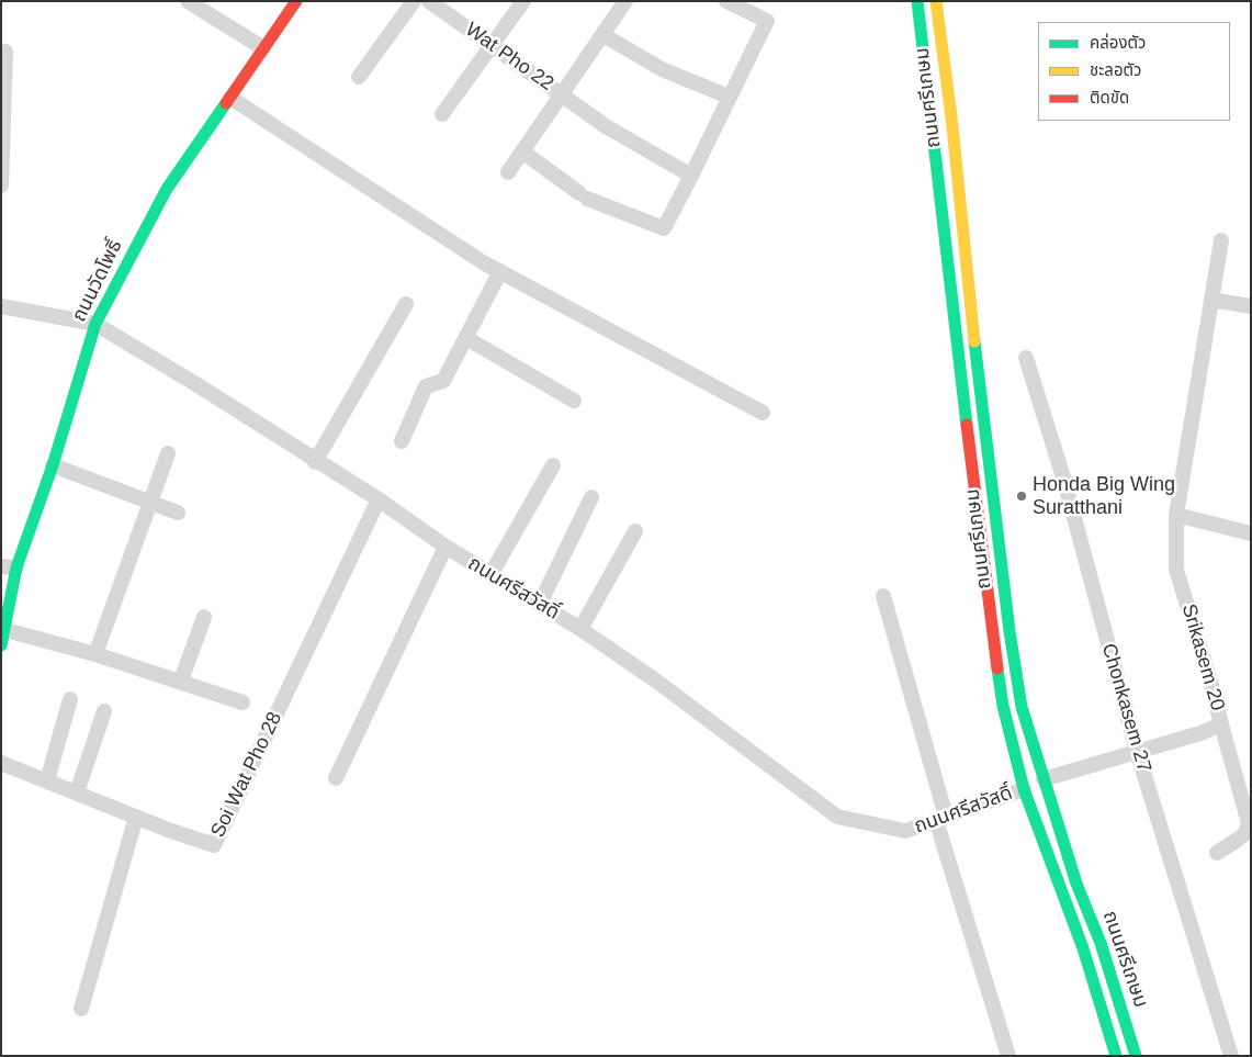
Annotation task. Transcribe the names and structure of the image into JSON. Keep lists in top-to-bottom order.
{
  "streets": {
    "main road": ["ถนนศรีเกษม", "ถนนวัดโพธิ์"],
    "street": [
      "Wat Pho 22",
      "ถนนศรีสวัสดิ์",
      "Srikasem 20",
      "Chonkasem 27",
      "Soi Wat Pho 28"
    ]
  },
  "crossings": [
    ["ถนนศรีเกษม", "ถนนศรีสวัสดิ์"],
    ["ถนนศรีเกษม", "Srikasem 20"],
    ["ถนนวัดโพธิ์", "ถนนศรีสวัสดิ์"],
    ["ถนนศรีสวัสดิ์", "Soi Wat Pho 28"],
    ["Srikasem 20", "Chonkasem 27"]
  ],
  "places": ["Honda Big Wing Suratthani"],
  "legend": ["คล่องตัว", "ชะลอตัว", "ติดขัด"]
}
